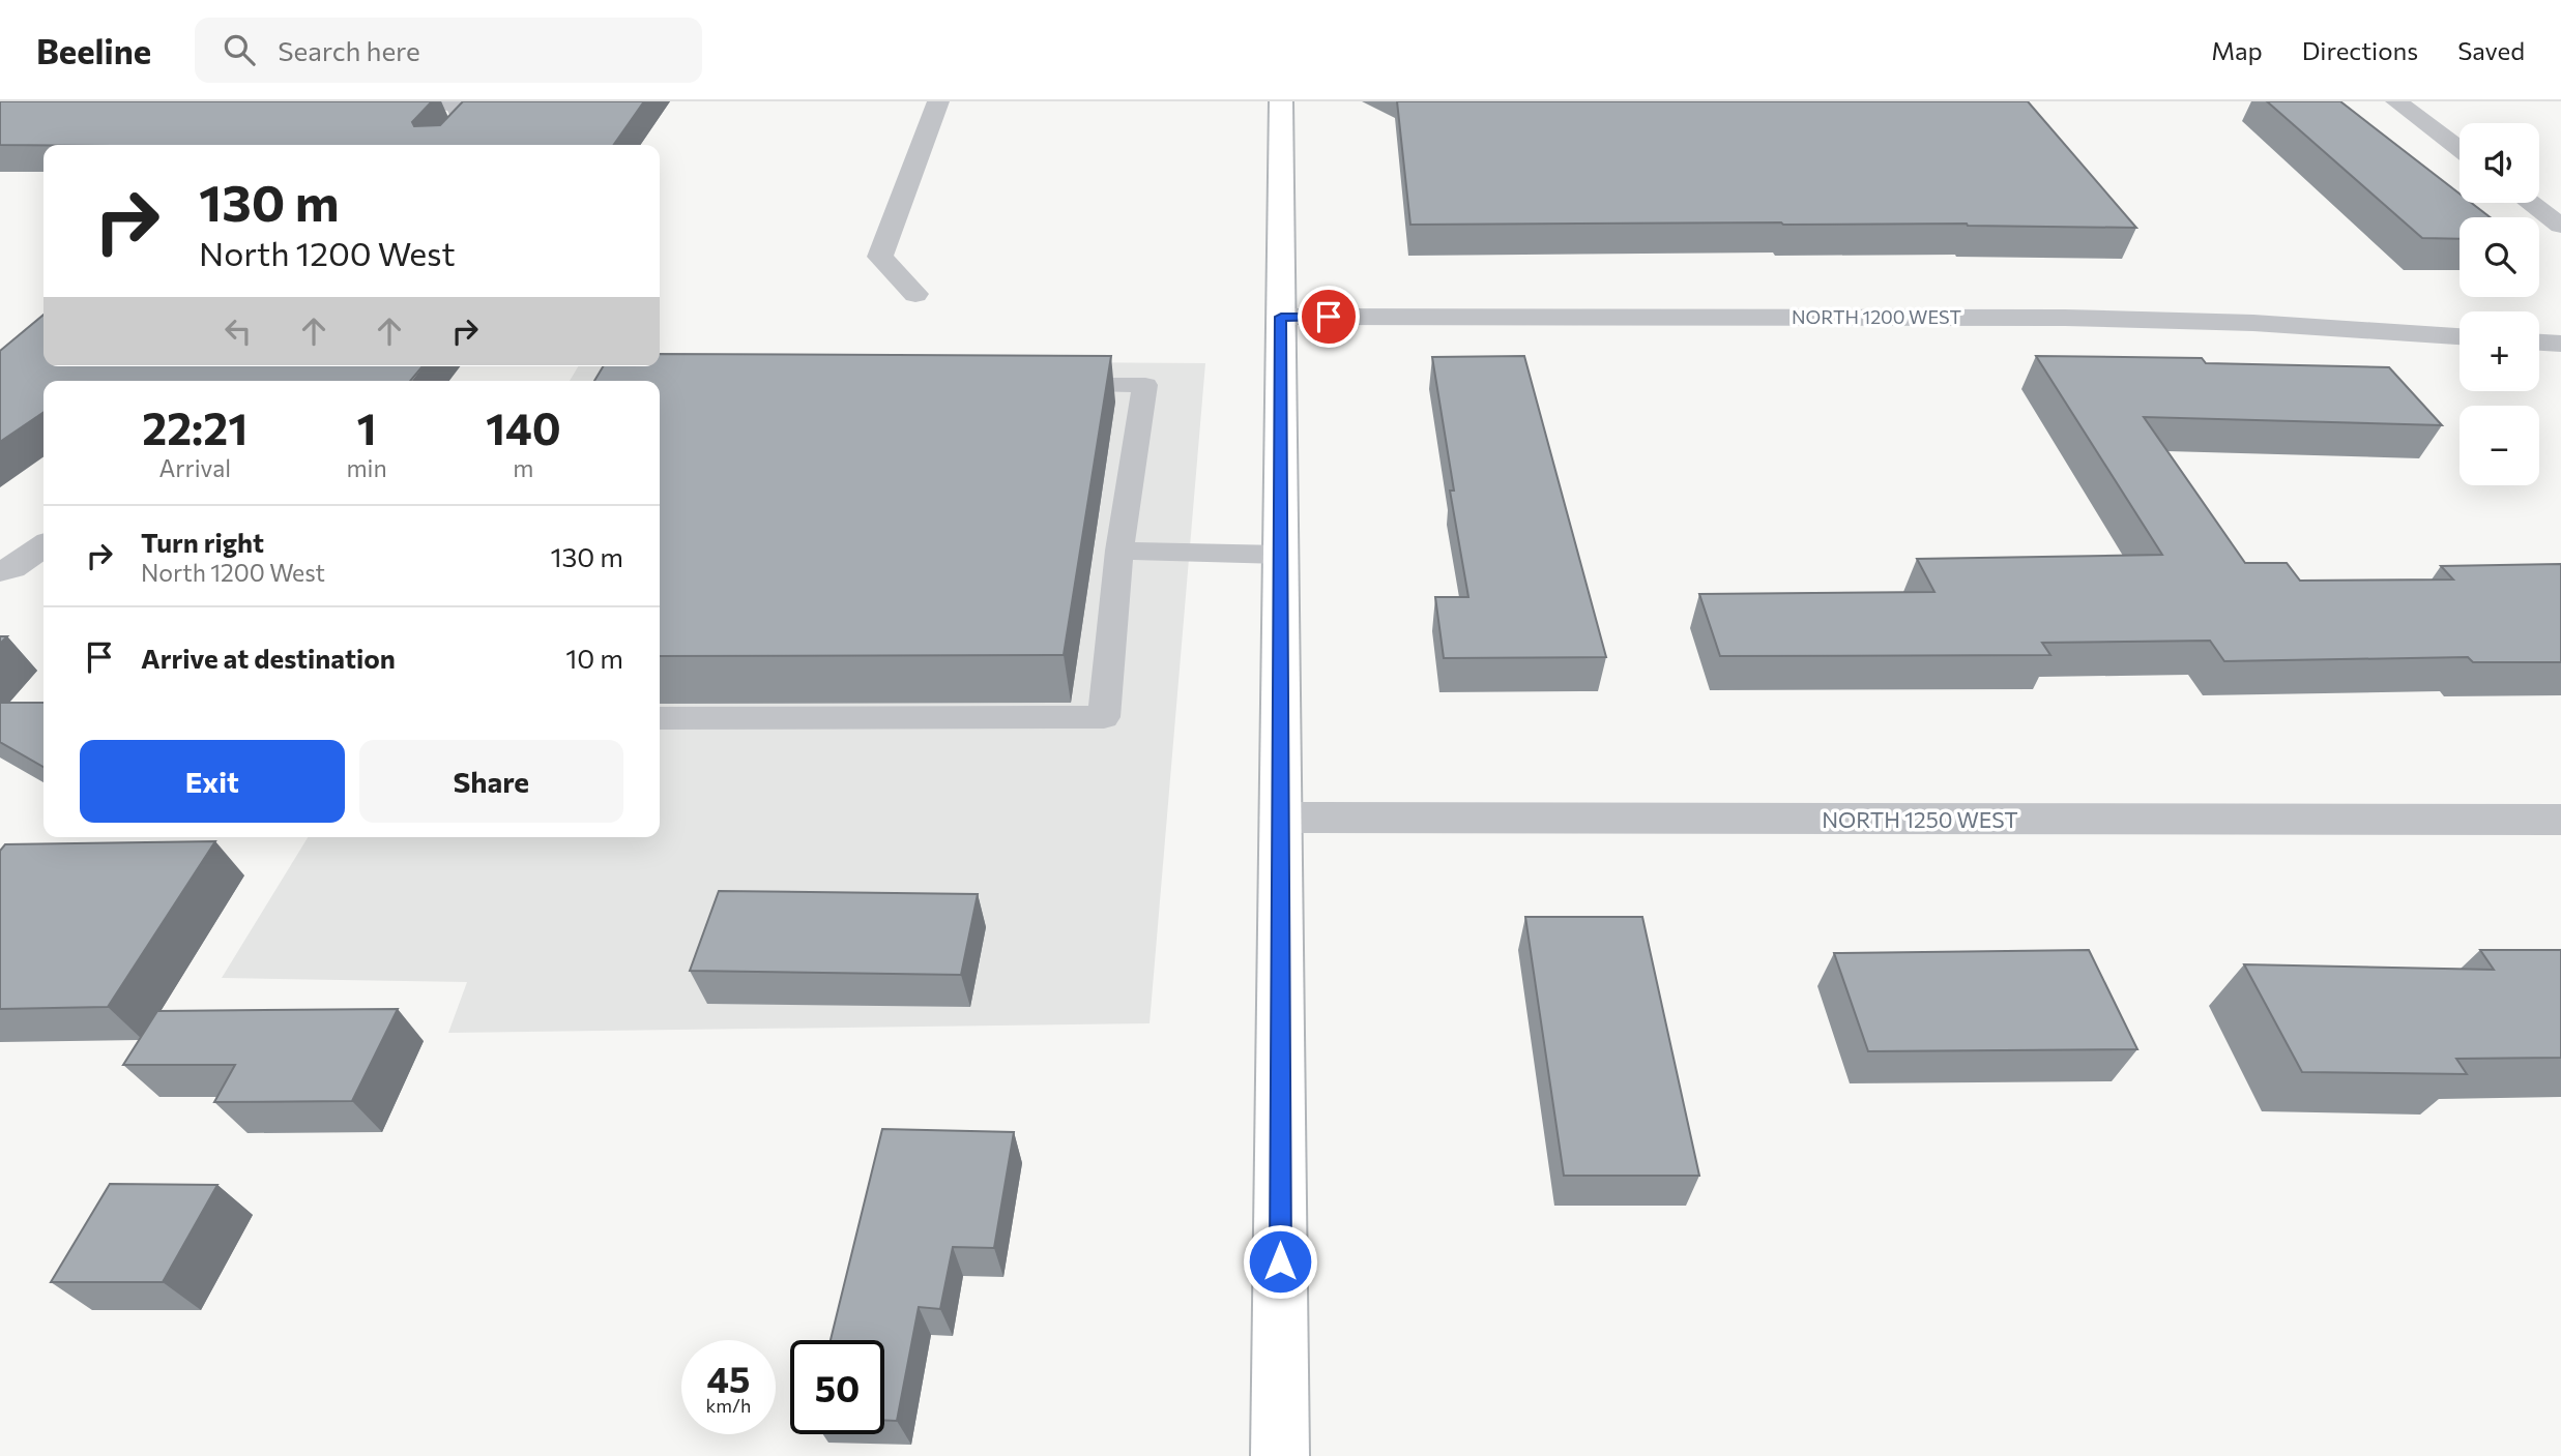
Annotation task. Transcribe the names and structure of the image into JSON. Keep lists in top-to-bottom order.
{
  "streets": {
    "street": ["NORTH 1200 WEST", "NORTH 1250 WEST"]
  },
  "page": {
    "header": "Beeline",
    "search": "Search here",
    "nav": ["Map", "Directions", "Saved"],
    "map_buttons": ["+", "−"],
    "turn": ["130 m", "North 1200 West"],
    "eta": [
      "22:21",
      "Arrival",
      "1",
      "min",
      "140",
      "m"
    ],
    "list": [
      {
        "name": "Turn right",
        "note": "North 1200 West",
        "value": "130 m"
      },
      {
        "name": "Arrive at destination",
        "value": "10 m"
      }
    ],
    "buttons": ["Exit", "Share"],
    "speed": "45 km/h",
    "limit": "50"
  }
}
